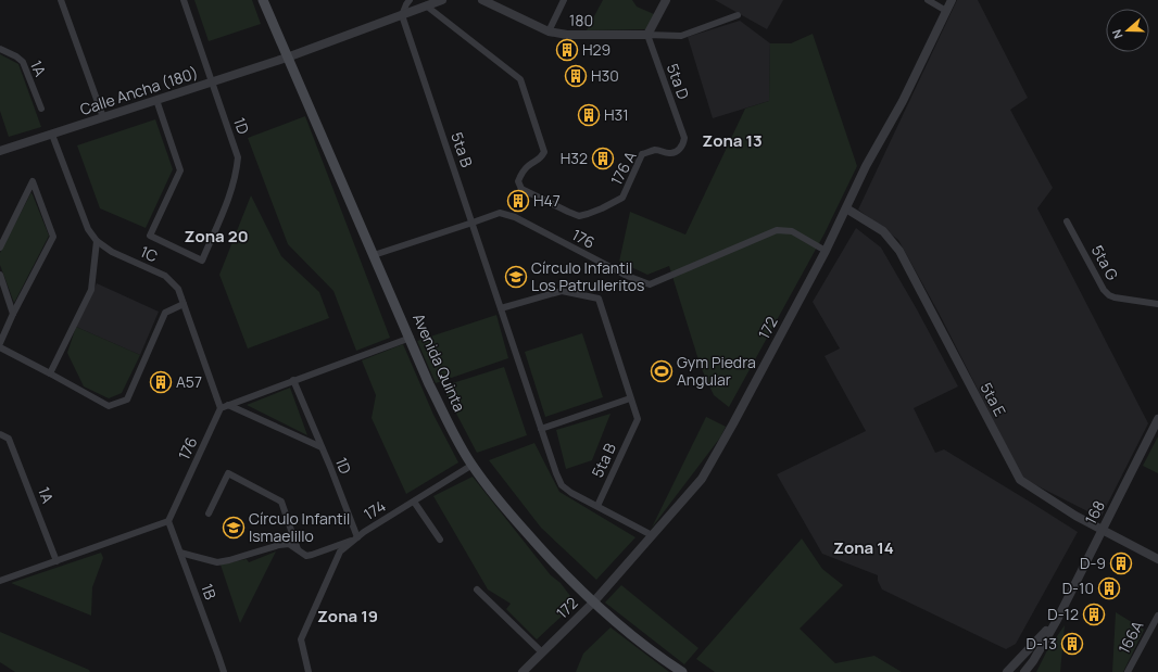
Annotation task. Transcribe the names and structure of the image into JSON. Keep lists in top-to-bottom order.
{
  "streets": {
    "main road": ["Avenida Quinta"],
    "street": [
      "180",
      "1A",
      "5ta D",
      "Calle Ancha (180)",
      "1D",
      "5ta B",
      "176 A",
      "176",
      "1C",
      "5ta G",
      "172",
      "5ta E",
      "174",
      "168",
      "1B",
      "166A"
    ]
  },
  "crossings": [
    ["180", "5ta D"],
    ["5ta D", "176 A"],
    ["Calle Ancha (180)", "1D"],
    ["Calle Ancha (180)", "1C"],
    ["Calle Ancha (180)", "Avenida Quinta"],
    ["1D", "174"],
    ["5ta B", "176"],
    ["5ta B", "172"],
    ["176", "1C"],
    ["176", "172"],
    ["176", "Avenida Quinta"],
    ["176", "1B"],
    ["172", "Avenida Quinta"],
    ["172", "5ta E"],
    ["Avenida Quinta", "174"],
    ["5ta E", "168"]
  ],
  "districts": [
    "Zona 13",
    "Zona 20",
    "Zona 14",
    "Zona 19"
  ],
  "places": {
    "building": [
      "H29",
      "H30",
      "H31",
      "H32",
      "H47",
      "A57",
      "D-9",
      "D-10",
      "D-12",
      "D-13"
    ],
    "school or university": ["Círculo Infantil Los Patrulleritos", "Círculo Infantil Ismaelillo"],
    "sports": ["Gym Piedra Angular"]
  },
  "north": "left"
}
